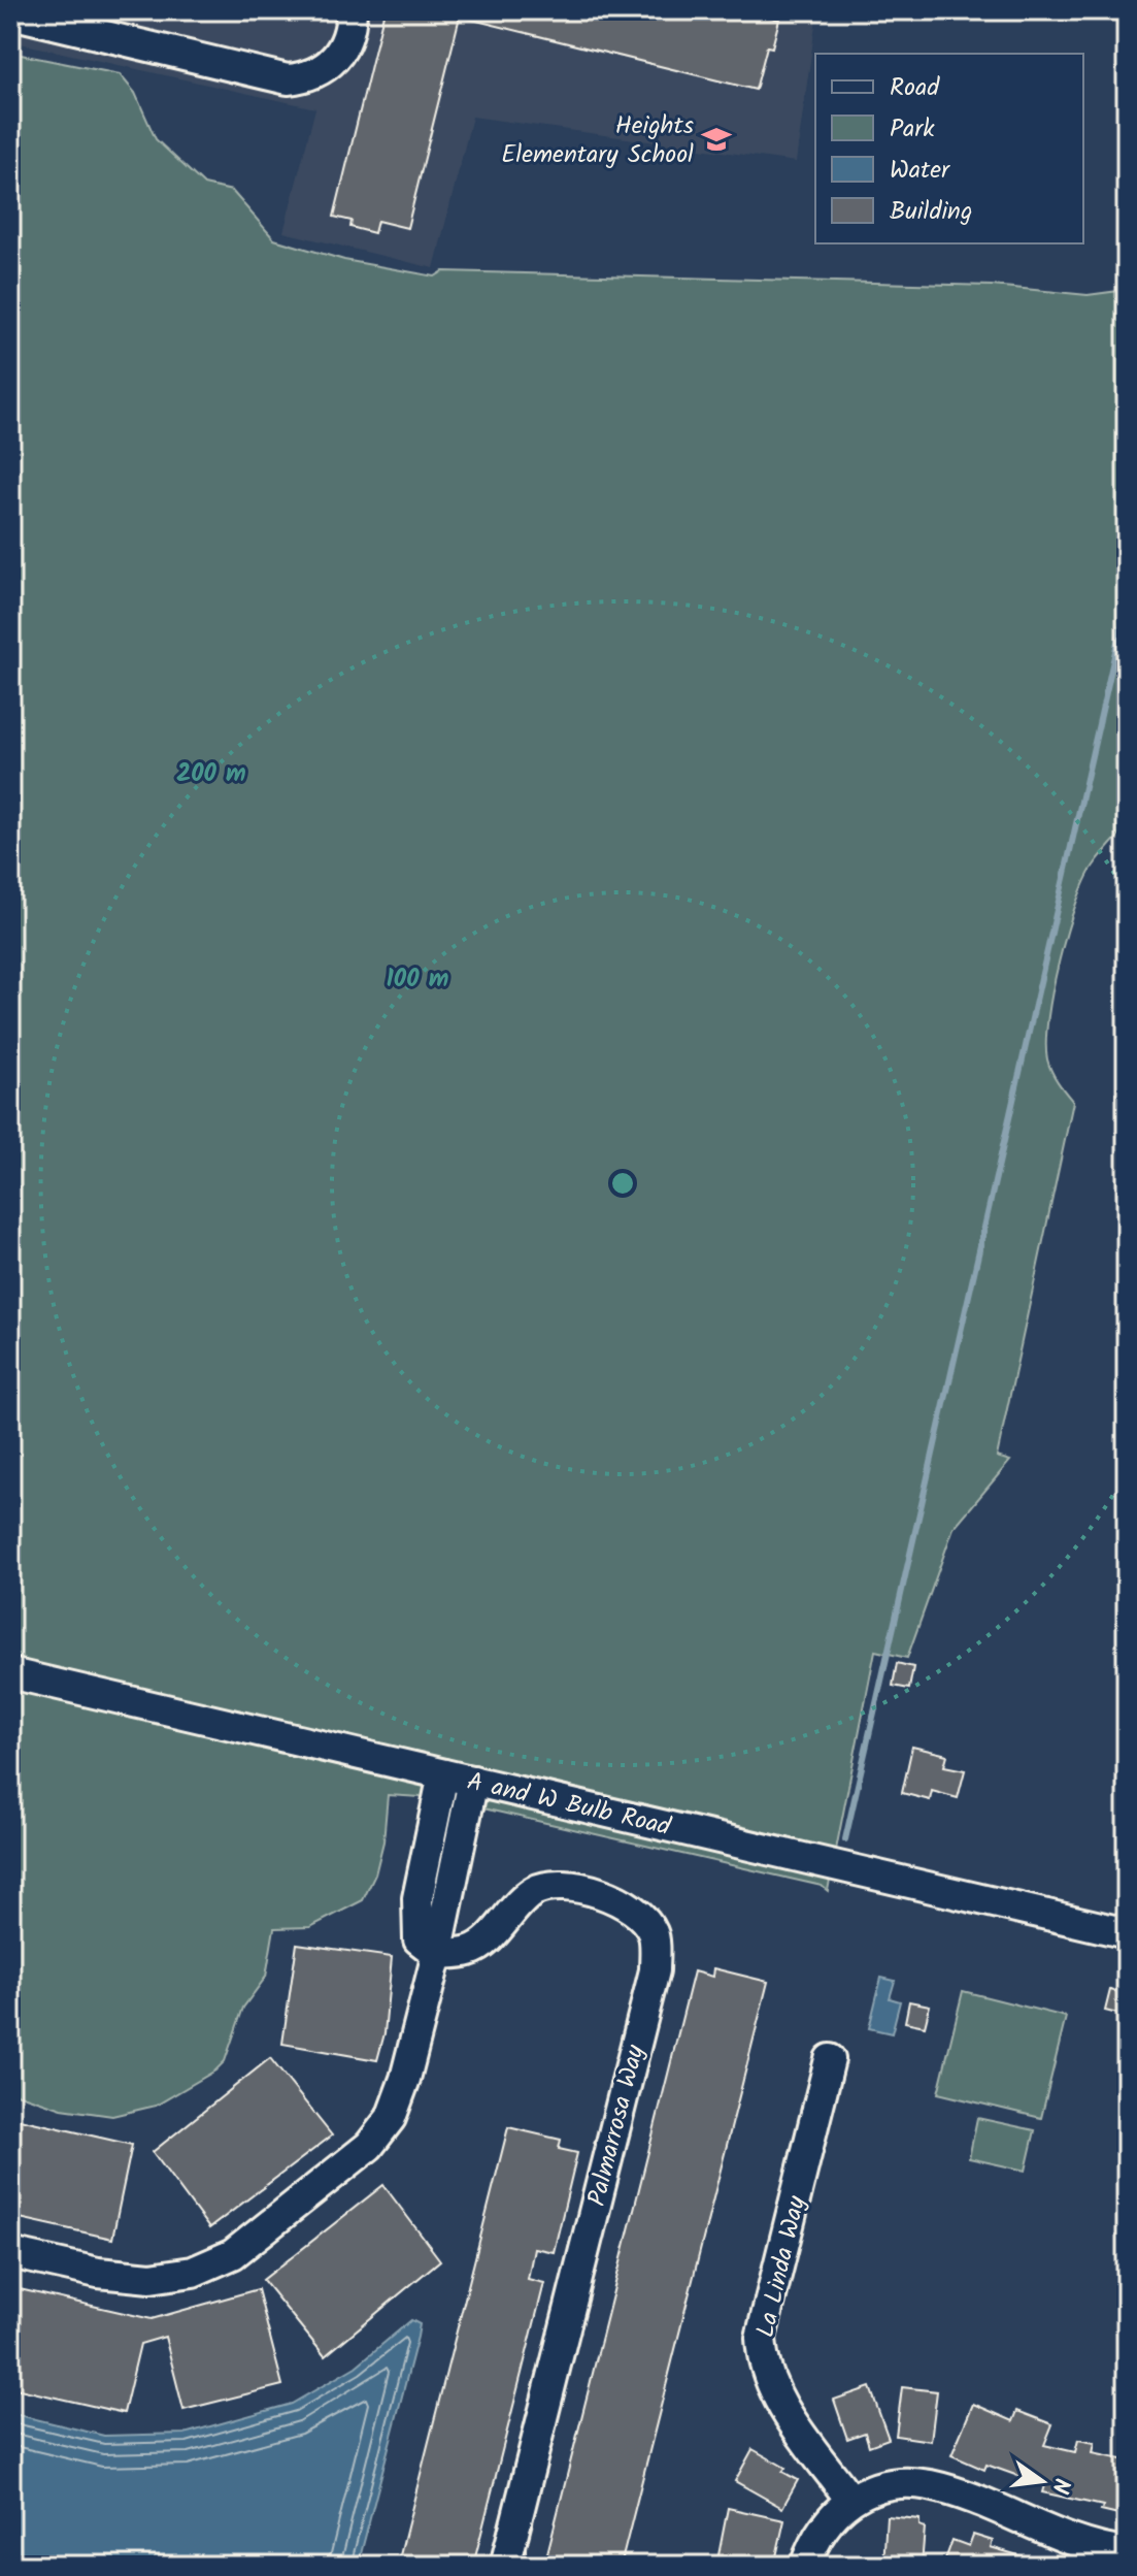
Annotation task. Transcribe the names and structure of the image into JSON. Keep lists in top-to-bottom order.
{
  "streets": {
    "street": ["A and W Bulb Road", "Palmarrosa Way", "La Linda Way"]
  },
  "places": {
    "school or university": ["Heights Elementary School"]
  },
  "legend": [
    "Road",
    "Park",
    "Water",
    "Building"
  ],
  "north": "right",
  "rings": ["200 m", "100 m"]
}
